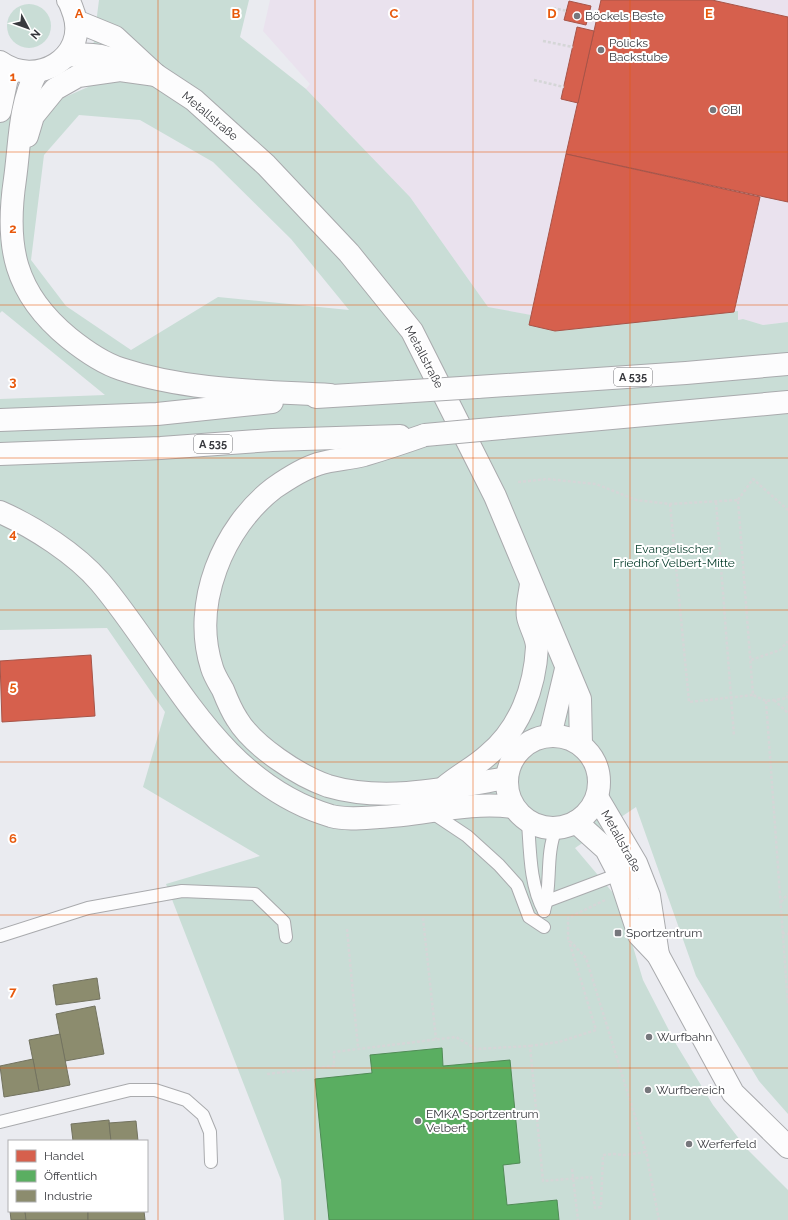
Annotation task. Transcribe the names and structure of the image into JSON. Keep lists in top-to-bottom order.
{
  "streets": {
    "main road": ["Metallstraße", "A 535"]
  },
  "parks": ["Evangelischer Friedhof Velbert-Mitte"],
  "places": {
    "other": [
      "Böckels Beste",
      "Policks Backstube",
      "OBI",
      "Wurfbahn",
      "Wurfbereich",
      "EMKA Sportzentrum Velbert",
      "Werferfeld"
    ],
    "transit": ["Sportzentrum"]
  },
  "legend": ["Handel", "Öffentlich", "Industrie"],
  "north": "bottom right",
  "grid": {
    "columns": [
      "A",
      "B",
      "C",
      "D",
      "E"
    ],
    "rows": [
      "1",
      "2",
      "3",
      "4",
      "5",
      "6",
      "7"
    ]
  }
}
